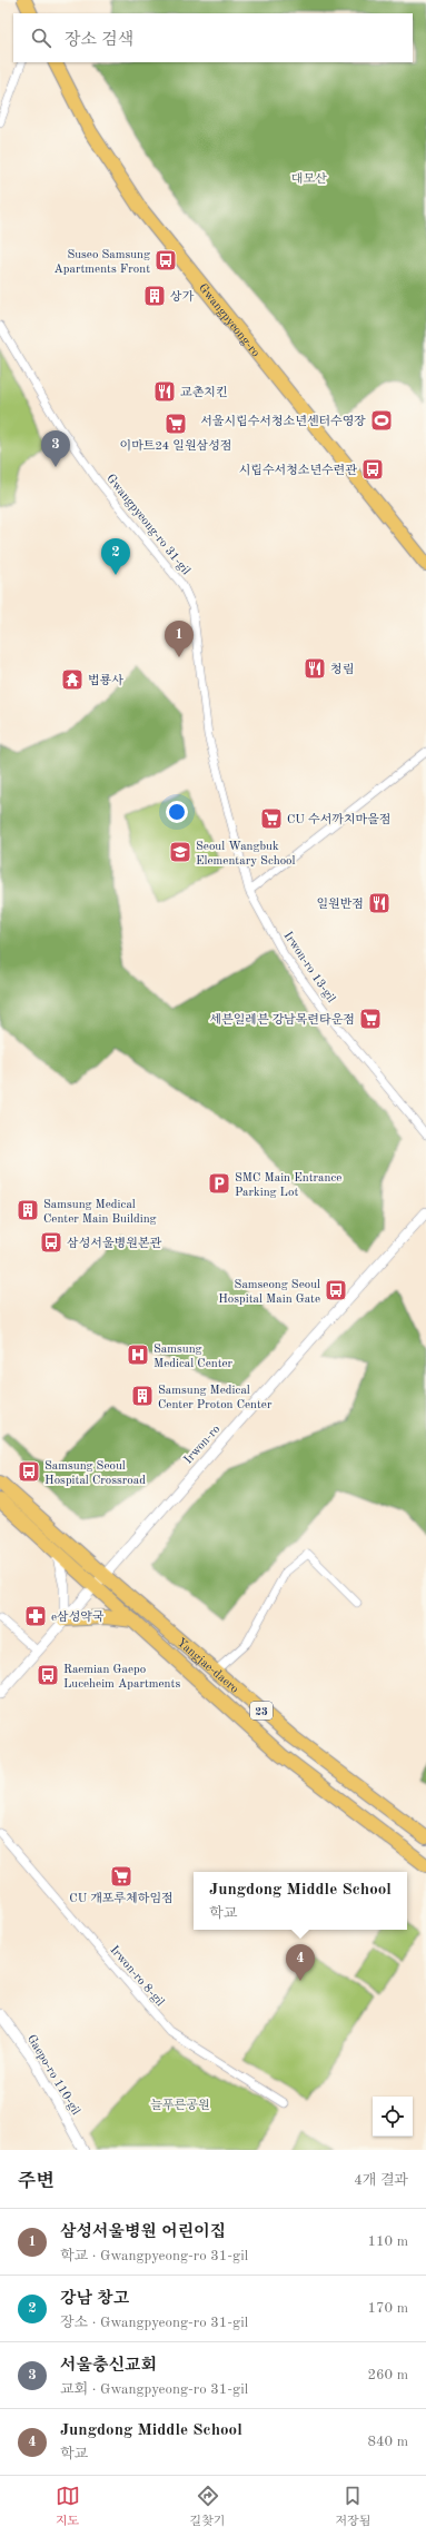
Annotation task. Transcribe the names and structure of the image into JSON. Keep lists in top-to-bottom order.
{
  "streets": {
    "main road": ["Gwangpyeong-ro", "Yangjae-daero", "23"],
    "street": [
      "Gwangpyeong-ro 31-gil",
      "Irwon-ro 13-gil",
      "Irwon-ro",
      "Irwon-ro 8-gil",
      "Gaepo-ro 110-gil"
    ]
  },
  "crossings": [
    ["Gwangpyeong-ro 31-gil", "Irwon-ro 13-gil"],
    ["Irwon-ro", "Yangjae-daero"]
  ],
  "parks": ["대모산", "늘푸른공원"],
  "places": {
    "bus stop": [
      "Suseo Samsung Apartments Front",
      "시립수서청소년수련관",
      "삼성서울병원본관",
      "Samseong Seoul Hospital Main Gate",
      "Samsung Seoul Hospital Crossroad",
      "Raemian Gaepo Luceheim Apartments"
    ],
    "building": ["상가", "Samsung Medical Center Main Building", "Samsung Medical Center Proton Center"],
    "restaurant": ["교촌치킨", "청림", "일원반점"],
    "sports": ["서울시립수서청소년센터수영장"],
    "supermarket": [
      "이마트24 일원삼성점",
      "CU 수서까치마을점",
      "세븐일레븐 강남목련타운점",
      "CU 개포루체하임점"
    ],
    "temple": ["법룡사"],
    "school or university": ["Seoul Wangbuk Elementary School"],
    "parking": ["SMC Main Entrance Parking Lot"],
    "hospital": ["Samsung Medical Center"],
    "pharmacy": ["e삼성약국"]
  },
  "page": {
    "search": "장소 검색",
    "pins": [
      "3",
      "2",
      "1",
      "4"
    ],
    "popup": ["Jungdong Middle School", "학교"],
    "heading": ["주변", "4개 결과"],
    "list": [
      {
        "mark": "1",
        "name": "삼성서울병원 어린이집",
        "note": "학교 · Gwangpyeong-ro 31-gil",
        "value": "110 m"
      },
      {
        "mark": "2",
        "name": "강남 창고",
        "note": "장소 · Gwangpyeong-ro 31-gil",
        "value": "170 m"
      },
      {
        "mark": "3",
        "name": "서울충신교회",
        "note": "교회 · Gwangpyeong-ro 31-gil",
        "value": "260 m"
      },
      {
        "mark": "4",
        "name": "Jungdong Middle School",
        "note": "학교",
        "value": "840 m"
      }
    ],
    "nav": ["지도", "길찾기", "저장됨"]
  }
}
